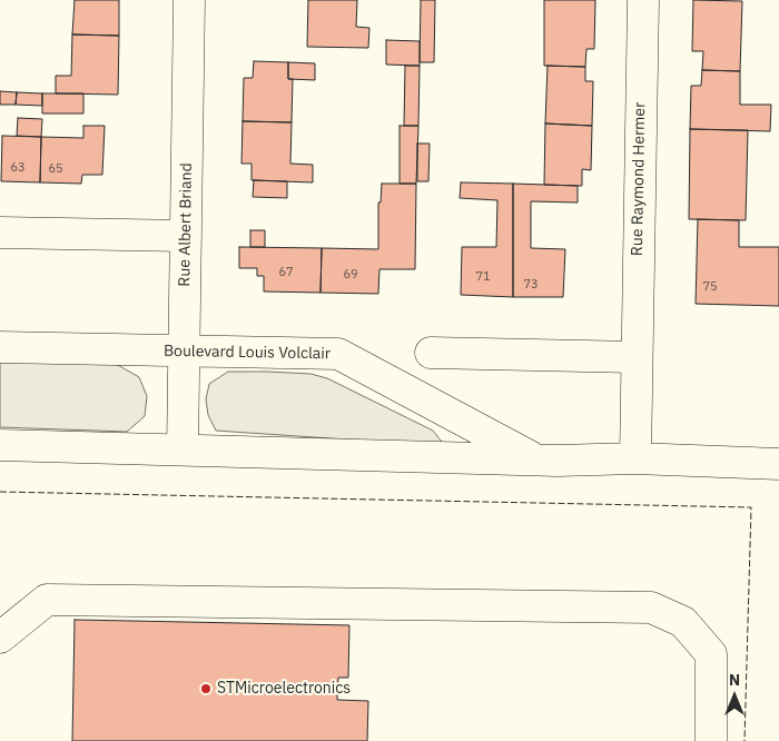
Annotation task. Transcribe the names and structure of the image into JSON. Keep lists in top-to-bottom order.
{
  "streets": {
    "street": ["Rue Raymond Hermer", "Rue Albert Briand", "Boulevard Louis Volclair"]
  },
  "crossings": [
    ["Rue Raymond Hermer", "Boulevard Louis Volclair"],
    ["Rue Albert Briand", "Boulevard Louis Volclair"]
  ],
  "places": ["STMicroelectronics"],
  "house_numbers": [
    "63",
    "65",
    "67",
    "69",
    "71",
    "73",
    "75"
  ],
  "north": "top"
}
